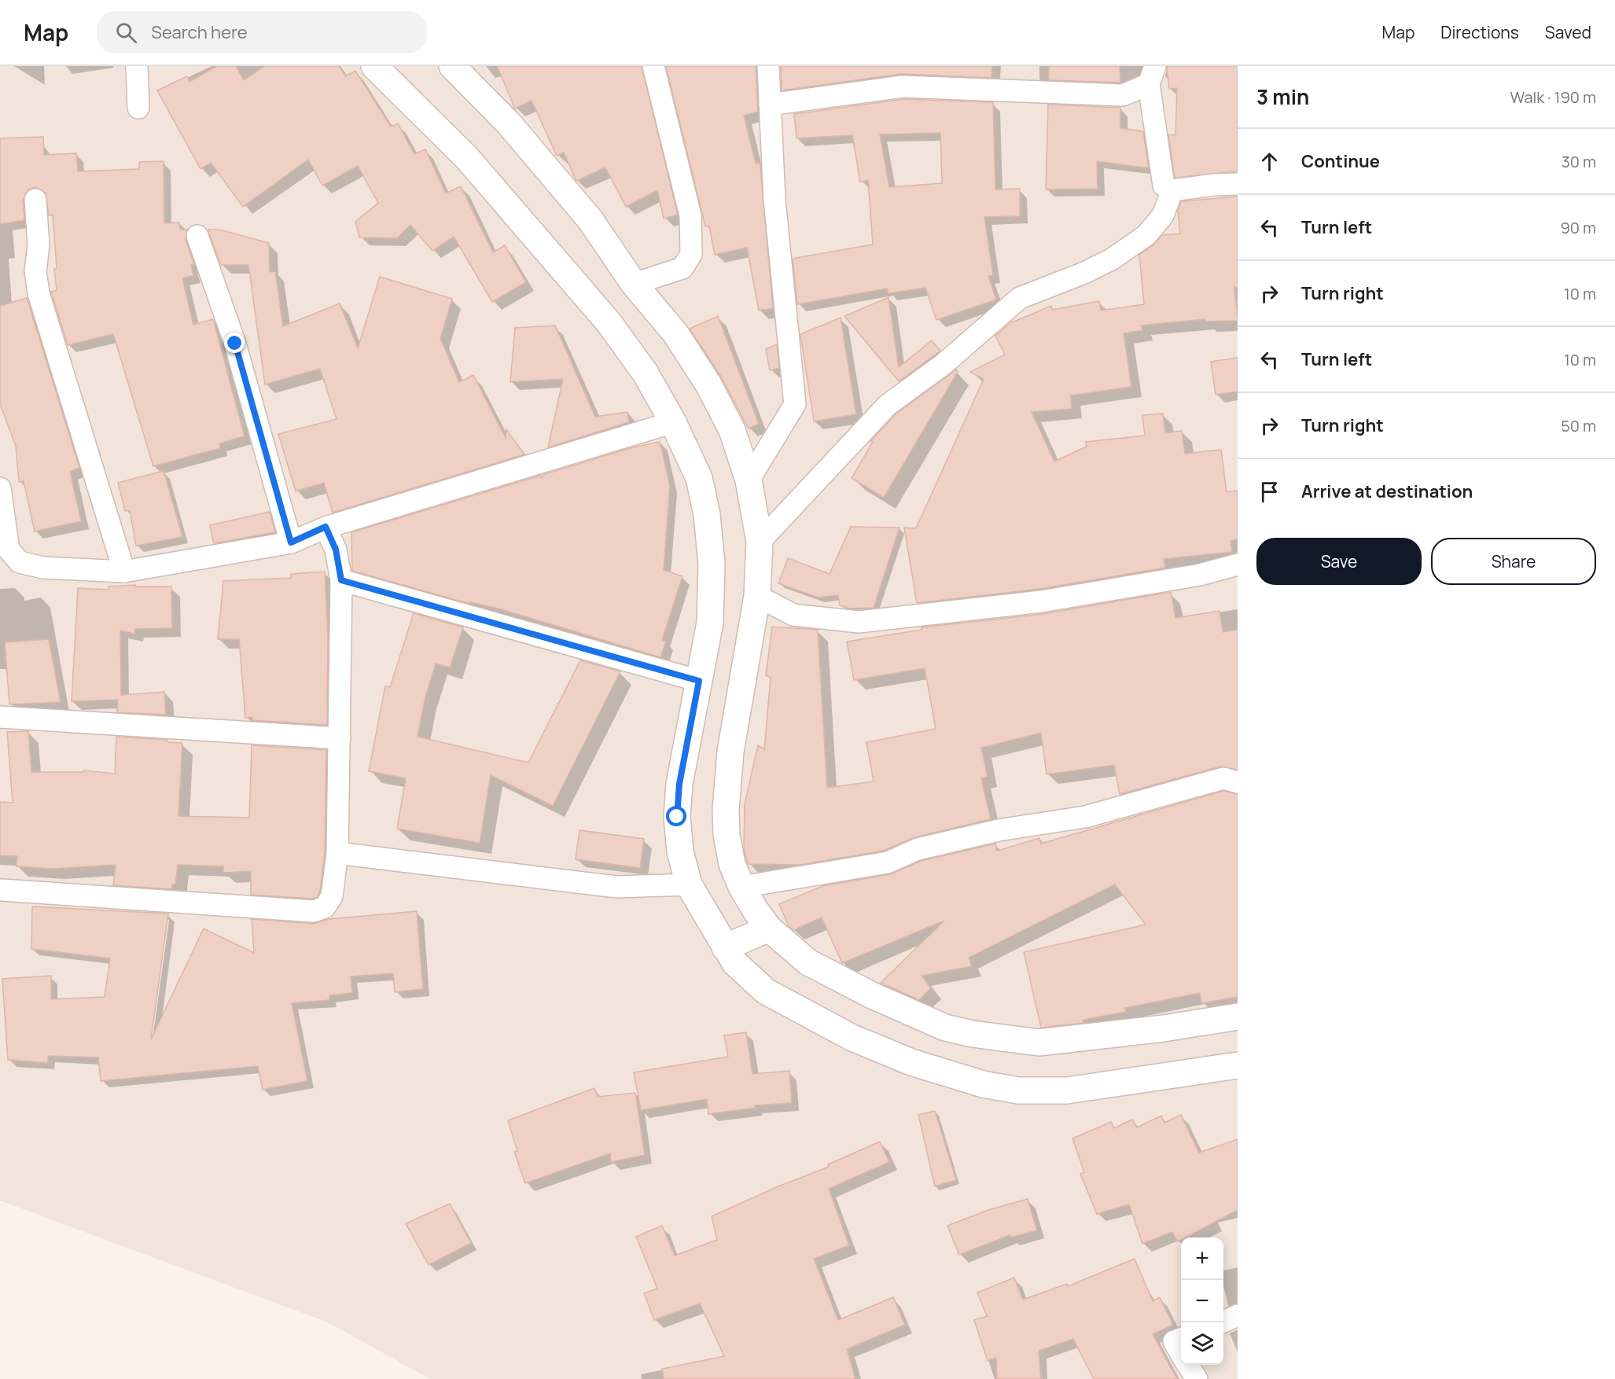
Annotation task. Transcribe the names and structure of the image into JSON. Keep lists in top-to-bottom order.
{
  "page": {
    "header": "Map",
    "search": "Search here",
    "nav": ["Map", "Directions", "Saved"],
    "heading": ["3 min", "Walk · 190 m"],
    "list": [
      ["Continue", "30 m"],
      ["Turn left", "90 m"],
      ["Turn right", "10 m"],
      ["Turn left", "10 m"],
      ["Turn right", "50 m"],
      "Arrive at destination"
    ],
    "buttons": ["Save", "Share"],
    "map_buttons": ["+", "−"]
  }
}
